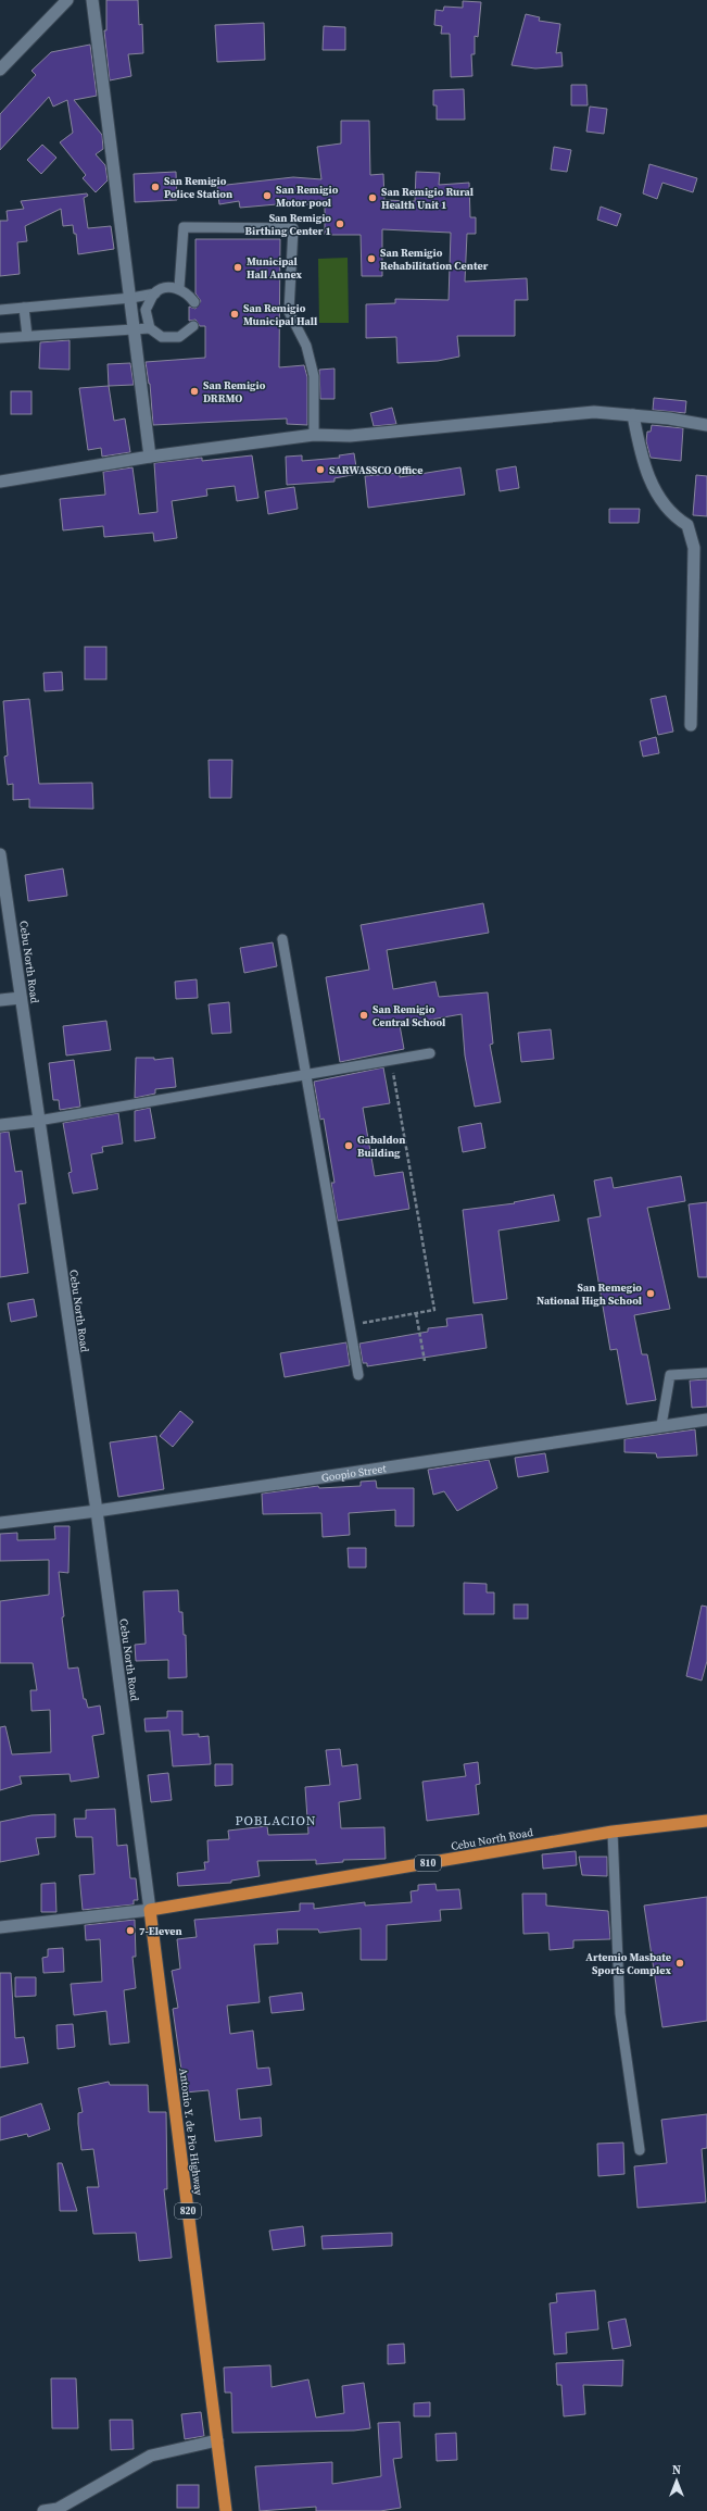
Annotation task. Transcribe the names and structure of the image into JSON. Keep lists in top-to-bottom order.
{
  "streets": {
    "highway": [
      "Cebu North Road",
      "810",
      "Antonio Y. de Pio Highway",
      "820"
    ],
    "street": ["Goopio Street"]
  },
  "crossings": [
    ["Cebu North Road", "Goopio Street"],
    ["Cebu North Road", "Antonio Y. de Pio Highway"]
  ],
  "districts": ["POBLACION"],
  "places": [
    "San Remigio Police Station",
    "San Remigio Motor pool",
    "San Remigio Rural Health Unit 1",
    "San Remigio Birthing Center 1",
    "San Remigio Rehabilitation Center",
    "Municipal Hall Annex",
    "San Remigio Municipal Hall",
    "San Remigio DRRMO",
    "SARWASSCO Office",
    "San Remigio Central School",
    "Gabaldon Building",
    "San Remegio National High School",
    "7-Eleven",
    "Artemio Masbate Sports Complex"
  ],
  "north": "top"
}
